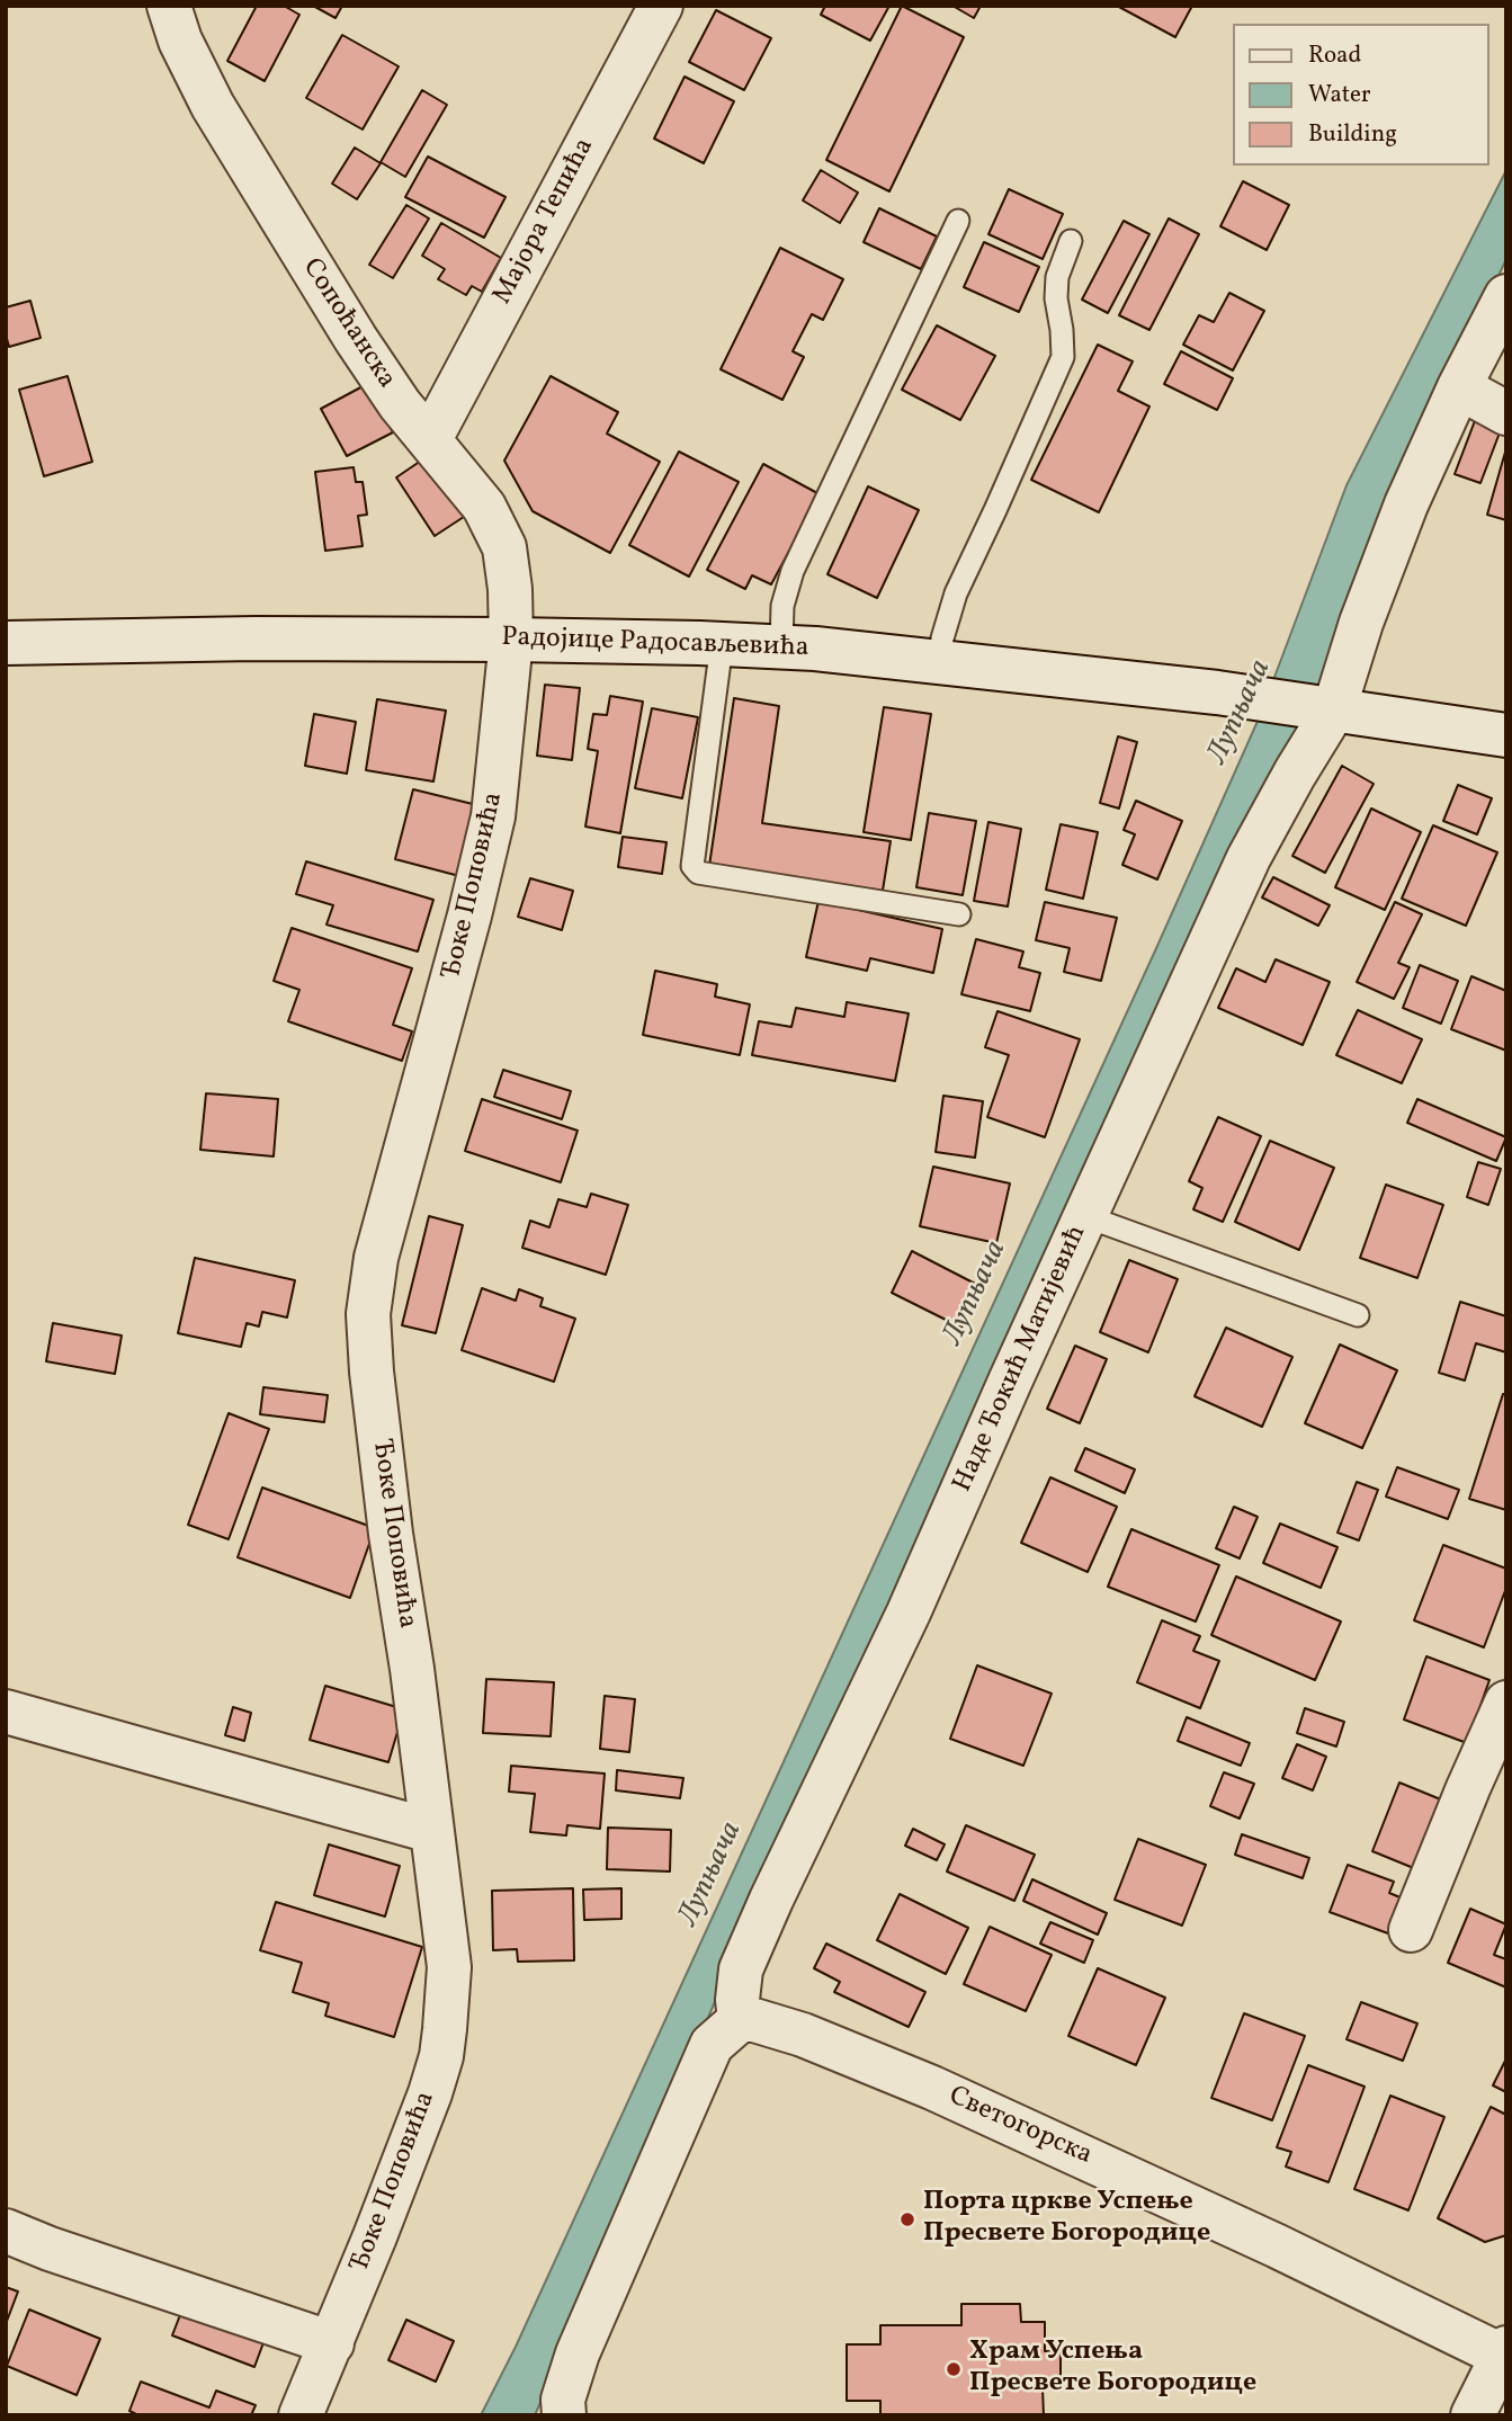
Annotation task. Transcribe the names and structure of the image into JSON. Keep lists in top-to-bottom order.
{
  "streets": {
    "street": [
      "Мајора Тепића",
      "Сопоћанска",
      "Радојице Радосављевића",
      "Ђоке Поповића",
      "Наде Ђокић Матијевић",
      "Светогорска"
    ]
  },
  "crossings": [
    ["Мајора Тепића", "Сопоћанска"],
    ["Сопоћанска", "Радојице Радосављевића"],
    ["Сопоћанска", "Ђоке Поповића"],
    ["Радојице Радосављевића", "Ђоке Поповића"],
    ["Радојице Радосављевића", "Наде Ђокић Матијевић"],
    ["Наде Ђокић Матијевић", "Светогорска"]
  ],
  "water": ["Лупњача"],
  "places": ["Порта цркве Успење Пресвете Богородице", "Храм Успења Пресвете Богородице"],
  "legend": ["Road", "Water", "Building"]
}
